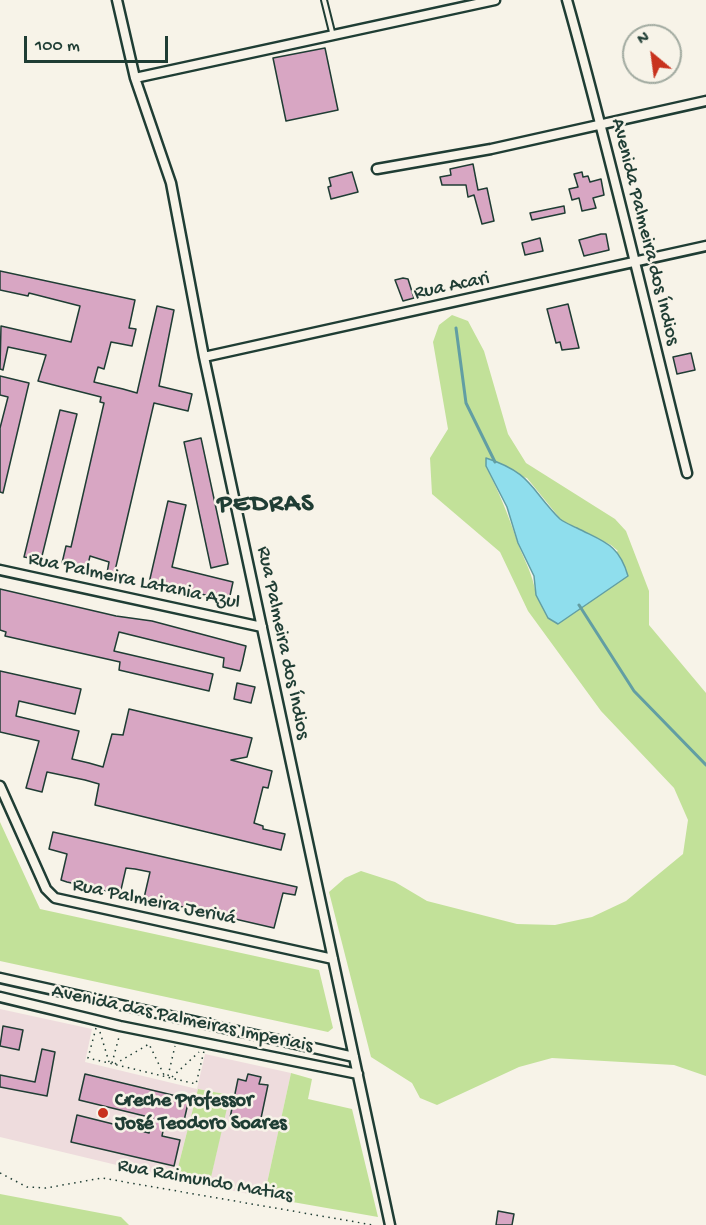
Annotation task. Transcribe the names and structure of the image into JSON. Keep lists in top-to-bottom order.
{
  "streets": {
    "street": [
      "Avenida Palmeira dos Índios",
      "Rua Acari",
      "Rua Palmeira Latania Azul",
      "Rua Palmeira dos Índios",
      "Rua Palmeira Jerivá",
      "Avenida das Palmeiras Imperiais"
    ],
    "path": ["Rua Raimundo Matias"]
  },
  "crossings": [
    ["Avenida Palmeira dos Índios", "Rua Acari"],
    ["Rua Acari", "Rua Palmeira dos Índios"],
    ["Rua Palmeira Latania Azul", "Rua Palmeira dos Índios"],
    ["Rua Palmeira dos Índios", "Rua Palmeira Jerivá"],
    ["Rua Palmeira dos Índios", "Avenida das Palmeiras Imperiais"]
  ],
  "districts": ["PEDRAS"],
  "places": ["Creche Professor José Teodoro Soares"],
  "scale_bar": "100 m",
  "north": "top left"
}
